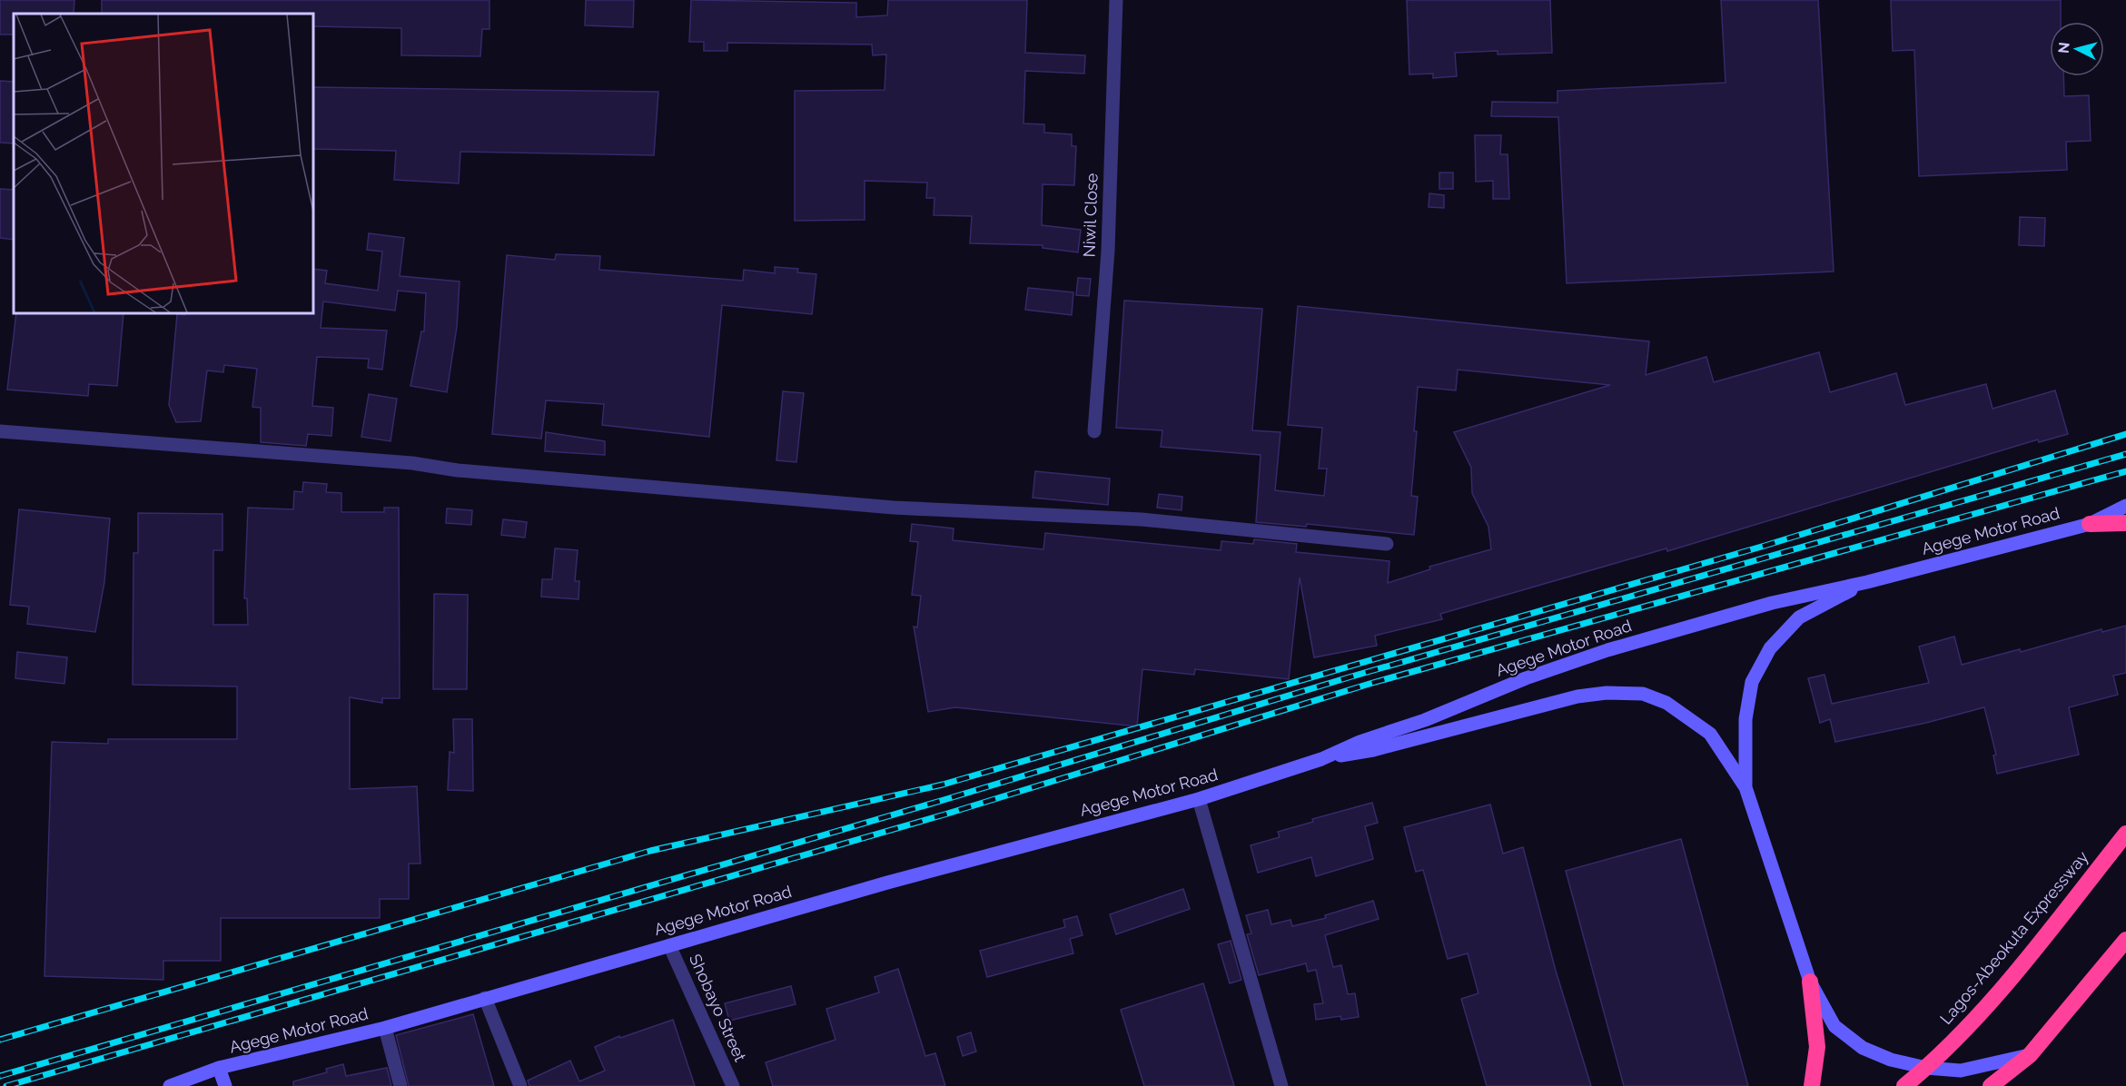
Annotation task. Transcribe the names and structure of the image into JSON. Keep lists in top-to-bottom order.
{
  "streets": {
    "highway": ["Lagos-Abeokuta Expressway"],
    "main road": ["Agege Motor Road"],
    "street": ["Niwil Close", "Shobayo Street"]
  },
  "crossings": [
    ["Agege Motor Road", "Shobayo Street"]
  ],
  "north": "left"
}
